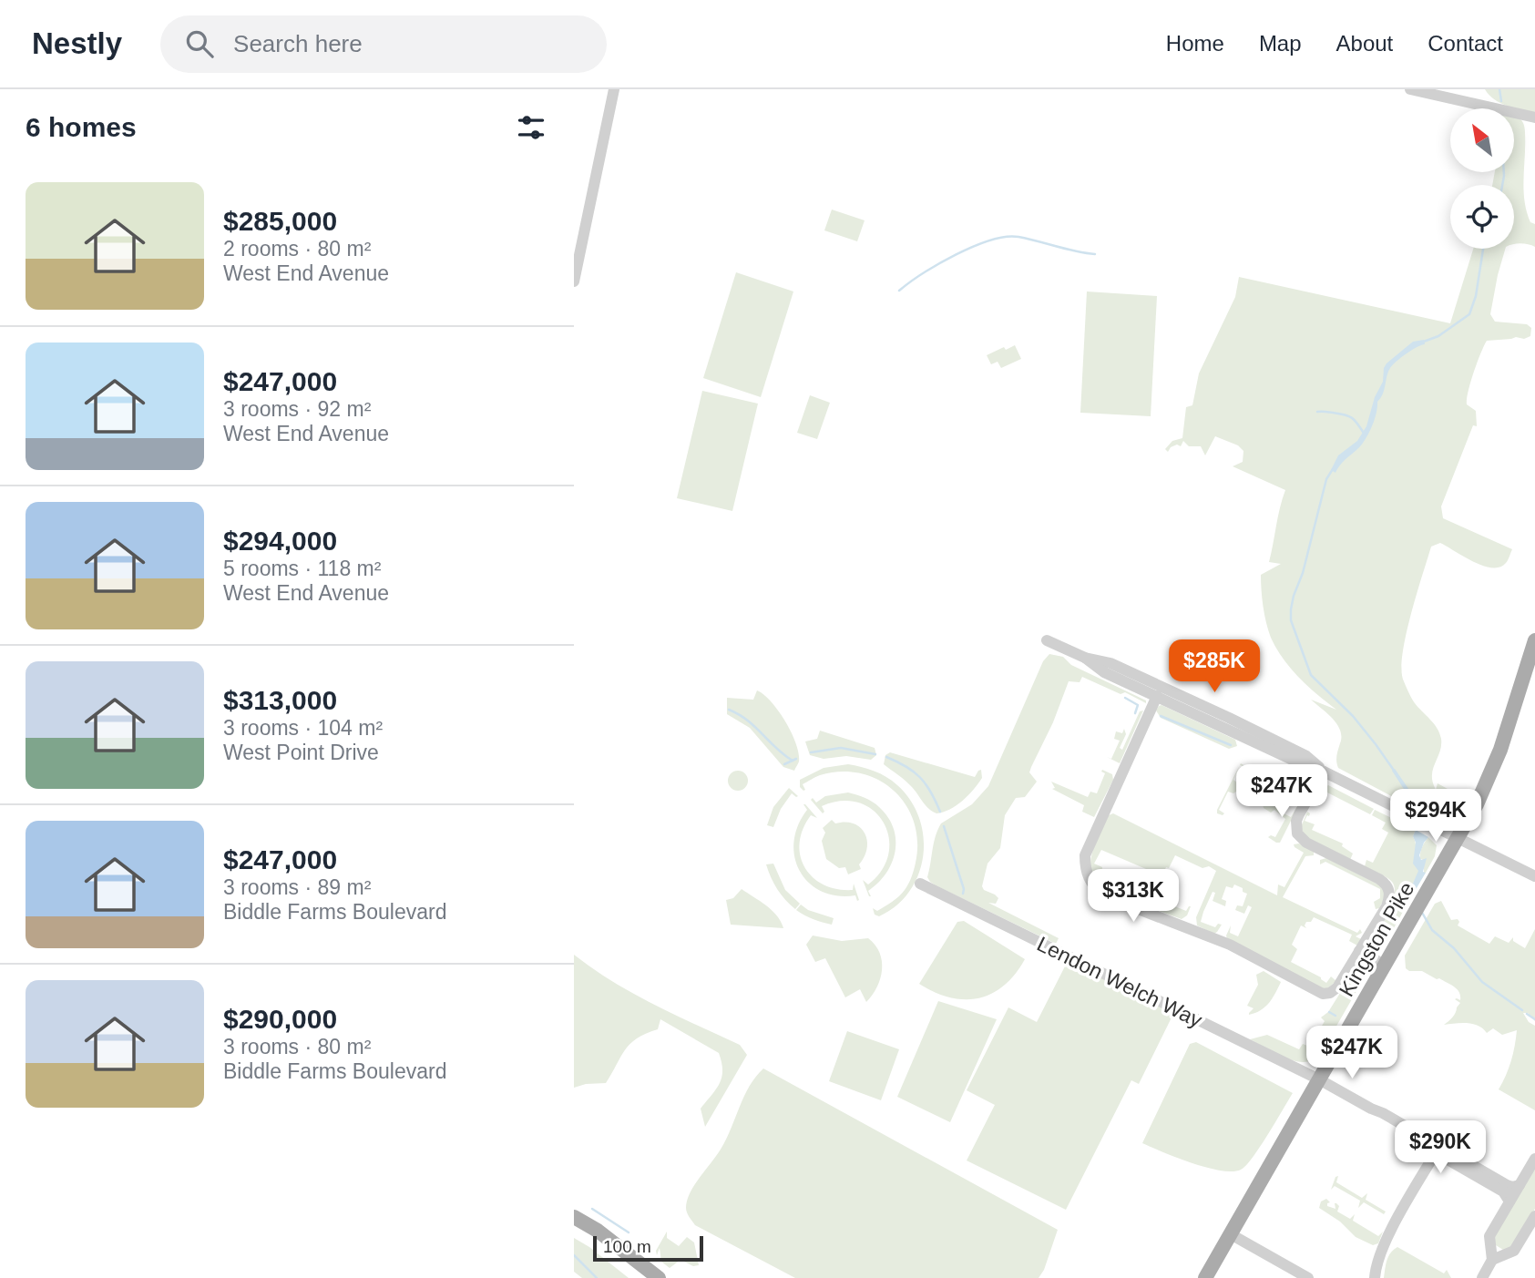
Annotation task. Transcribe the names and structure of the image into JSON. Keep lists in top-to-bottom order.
{
  "streets": {
    "main road": ["Kingston Pike"],
    "street": ["Lendon Welch Way"]
  },
  "crossings": [
    ["Kingston Pike", "Lendon Welch Way"]
  ],
  "scale_bar": "100 m",
  "north": "top left",
  "page": {
    "header": "Nestly",
    "search": "Search here",
    "nav": [
      "Home",
      "Map",
      "About",
      "Contact"
    ],
    "heading": "6 homes",
    "list": [
      {
        "name": "$285,000",
        "note": "2 rooms · 80 m² · West End Avenue"
      },
      {
        "name": "$247,000",
        "note": "3 rooms · 92 m² · West End Avenue"
      },
      {
        "name": "$294,000",
        "note": "5 rooms · 118 m² · West End Avenue"
      },
      {
        "name": "$313,000",
        "note": "3 rooms · 104 m² · West Point Drive"
      },
      {
        "name": "$247,000",
        "note": "3 rooms · 89 m² · Biddle Farms Boulevard"
      },
      {
        "name": "$290,000",
        "note": "3 rooms · 80 m² · Biddle Farms Boulevard"
      }
    ],
    "price": [
      "$285K",
      "$247K",
      "$294K",
      "$313K",
      "$247K",
      "$290K"
    ],
    "scale": "100 m"
  }
}
